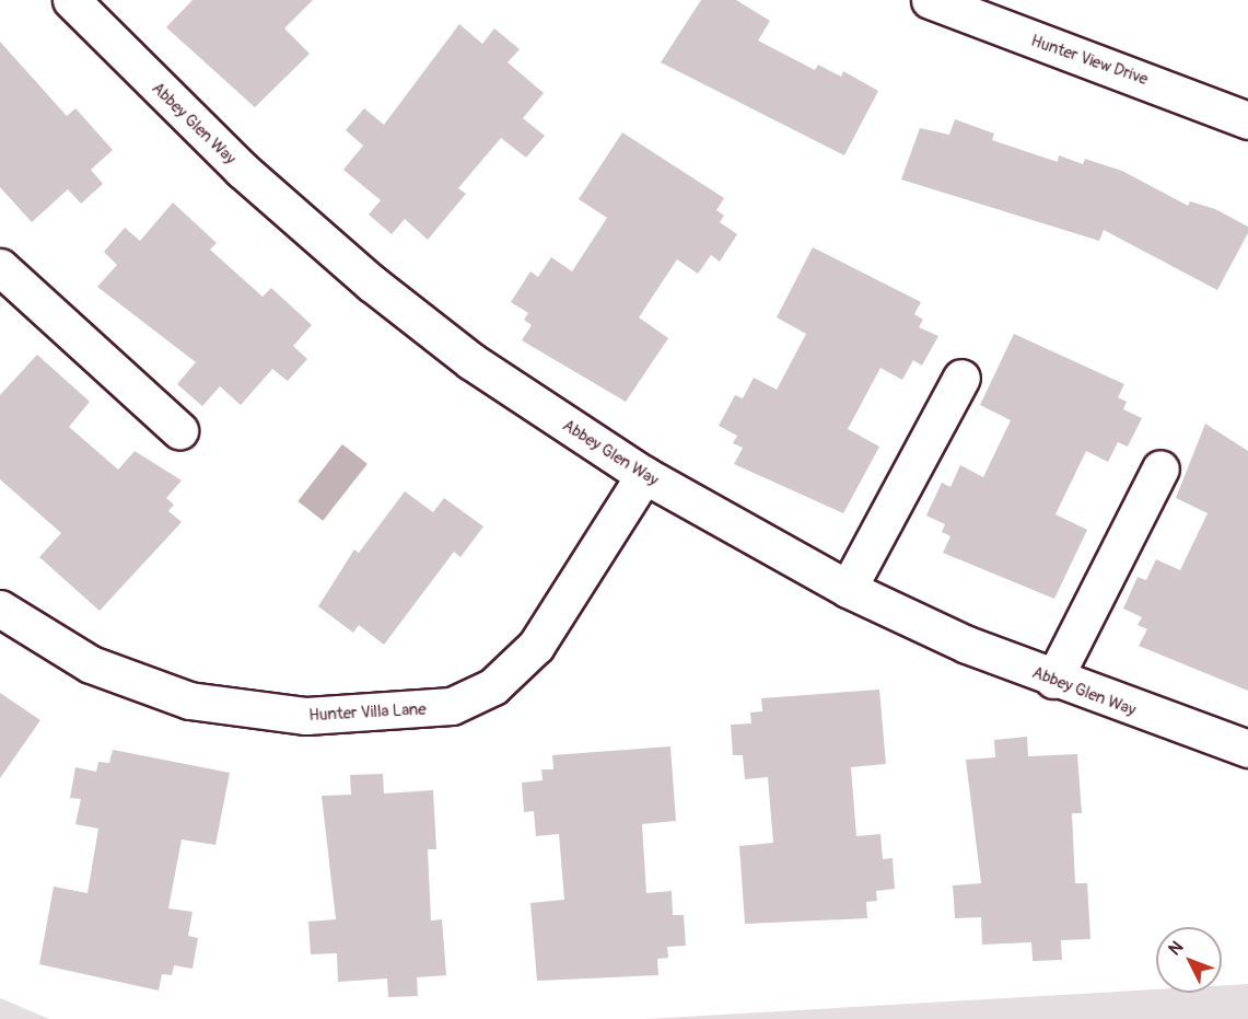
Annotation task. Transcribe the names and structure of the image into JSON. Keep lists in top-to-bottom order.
{
  "streets": {
    "street": ["Hunter View Drive", "Abbey Glen Way", "Hunter Villa Lane"]
  },
  "crossings": [
    ["Abbey Glen Way", "Hunter Villa Lane"]
  ],
  "north": "top left"
}
